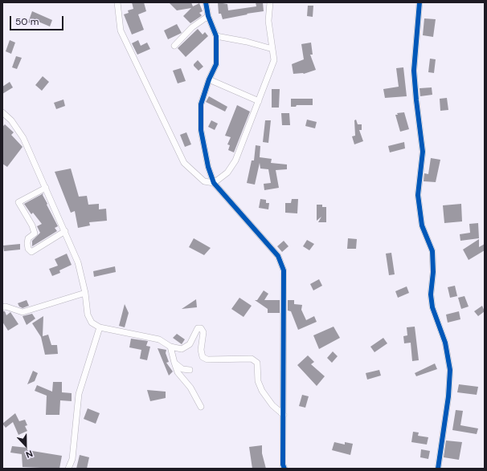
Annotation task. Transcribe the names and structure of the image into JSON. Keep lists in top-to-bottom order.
{
  "scale_bar": "50 m",
  "north": "bottom"
}
